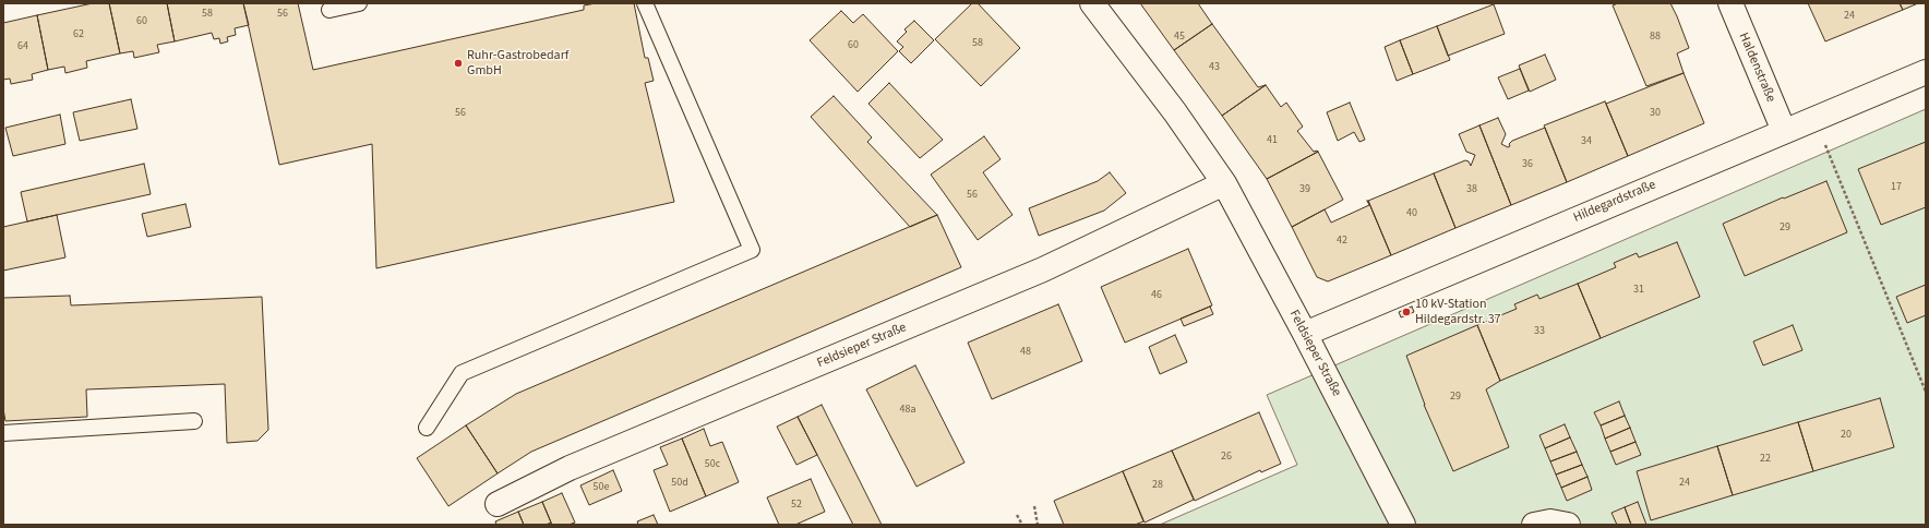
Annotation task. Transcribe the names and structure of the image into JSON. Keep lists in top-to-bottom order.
{
  "streets": {
    "street": ["Haldenstraße", "Hildegardstraße", "Feldsieper Straße"]
  },
  "crossings": [
    ["Haldenstraße", "Hildegardstraße"],
    ["Hildegardstraße", "Feldsieper Straße"]
  ],
  "places": ["Ruhr-Gastrobedarf GmbH", "10 kV-Station Hildegardstr. 37"],
  "house_numbers": [
    "58",
    "56",
    "24",
    "60",
    "62",
    "45",
    "88",
    "58",
    "60",
    "64",
    "43",
    "56",
    "30",
    "41",
    "34",
    "36",
    "17",
    "39",
    "38",
    "56",
    "40",
    "29",
    "42",
    "31",
    "46",
    "33",
    "48",
    "29",
    "48a",
    "20",
    "26",
    "22",
    "50c",
    "50d",
    "24",
    "28",
    "50e",
    "52"
  ]
}
